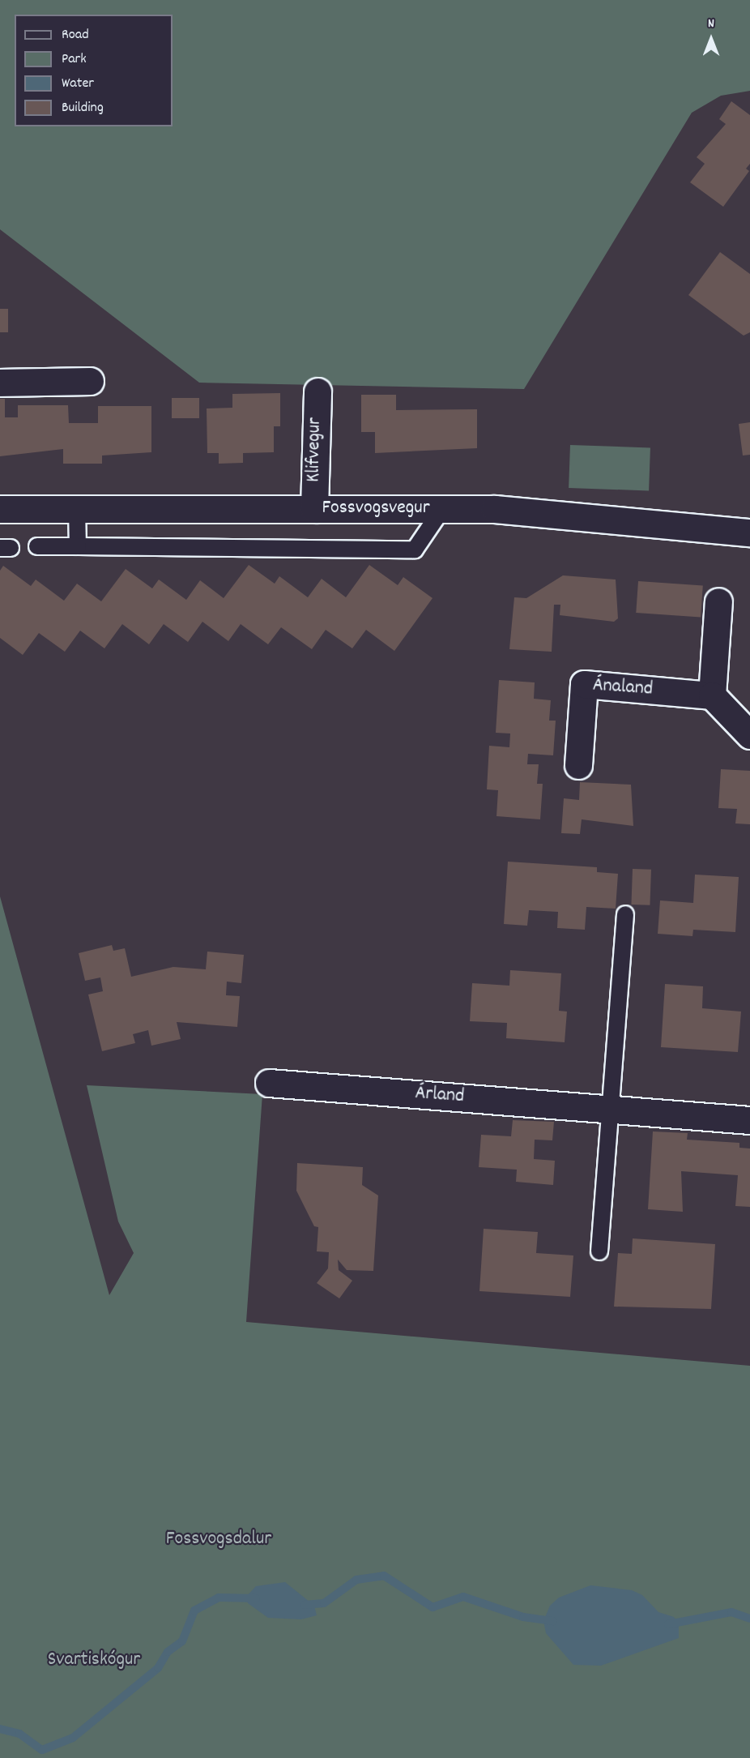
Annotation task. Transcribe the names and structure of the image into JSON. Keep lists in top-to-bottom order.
{
  "streets": {
    "street": [
      "Klifvegur",
      "Fossvogsvegur",
      "Ánaland",
      "Árland"
    ]
  },
  "crossings": [
    ["Klifvegur", "Fossvogsvegur"]
  ],
  "parks": ["Fossvogsdalur", "Svartiskógur"],
  "legend": [
    "Road",
    "Park",
    "Water",
    "Building"
  ],
  "north": "top"
}
